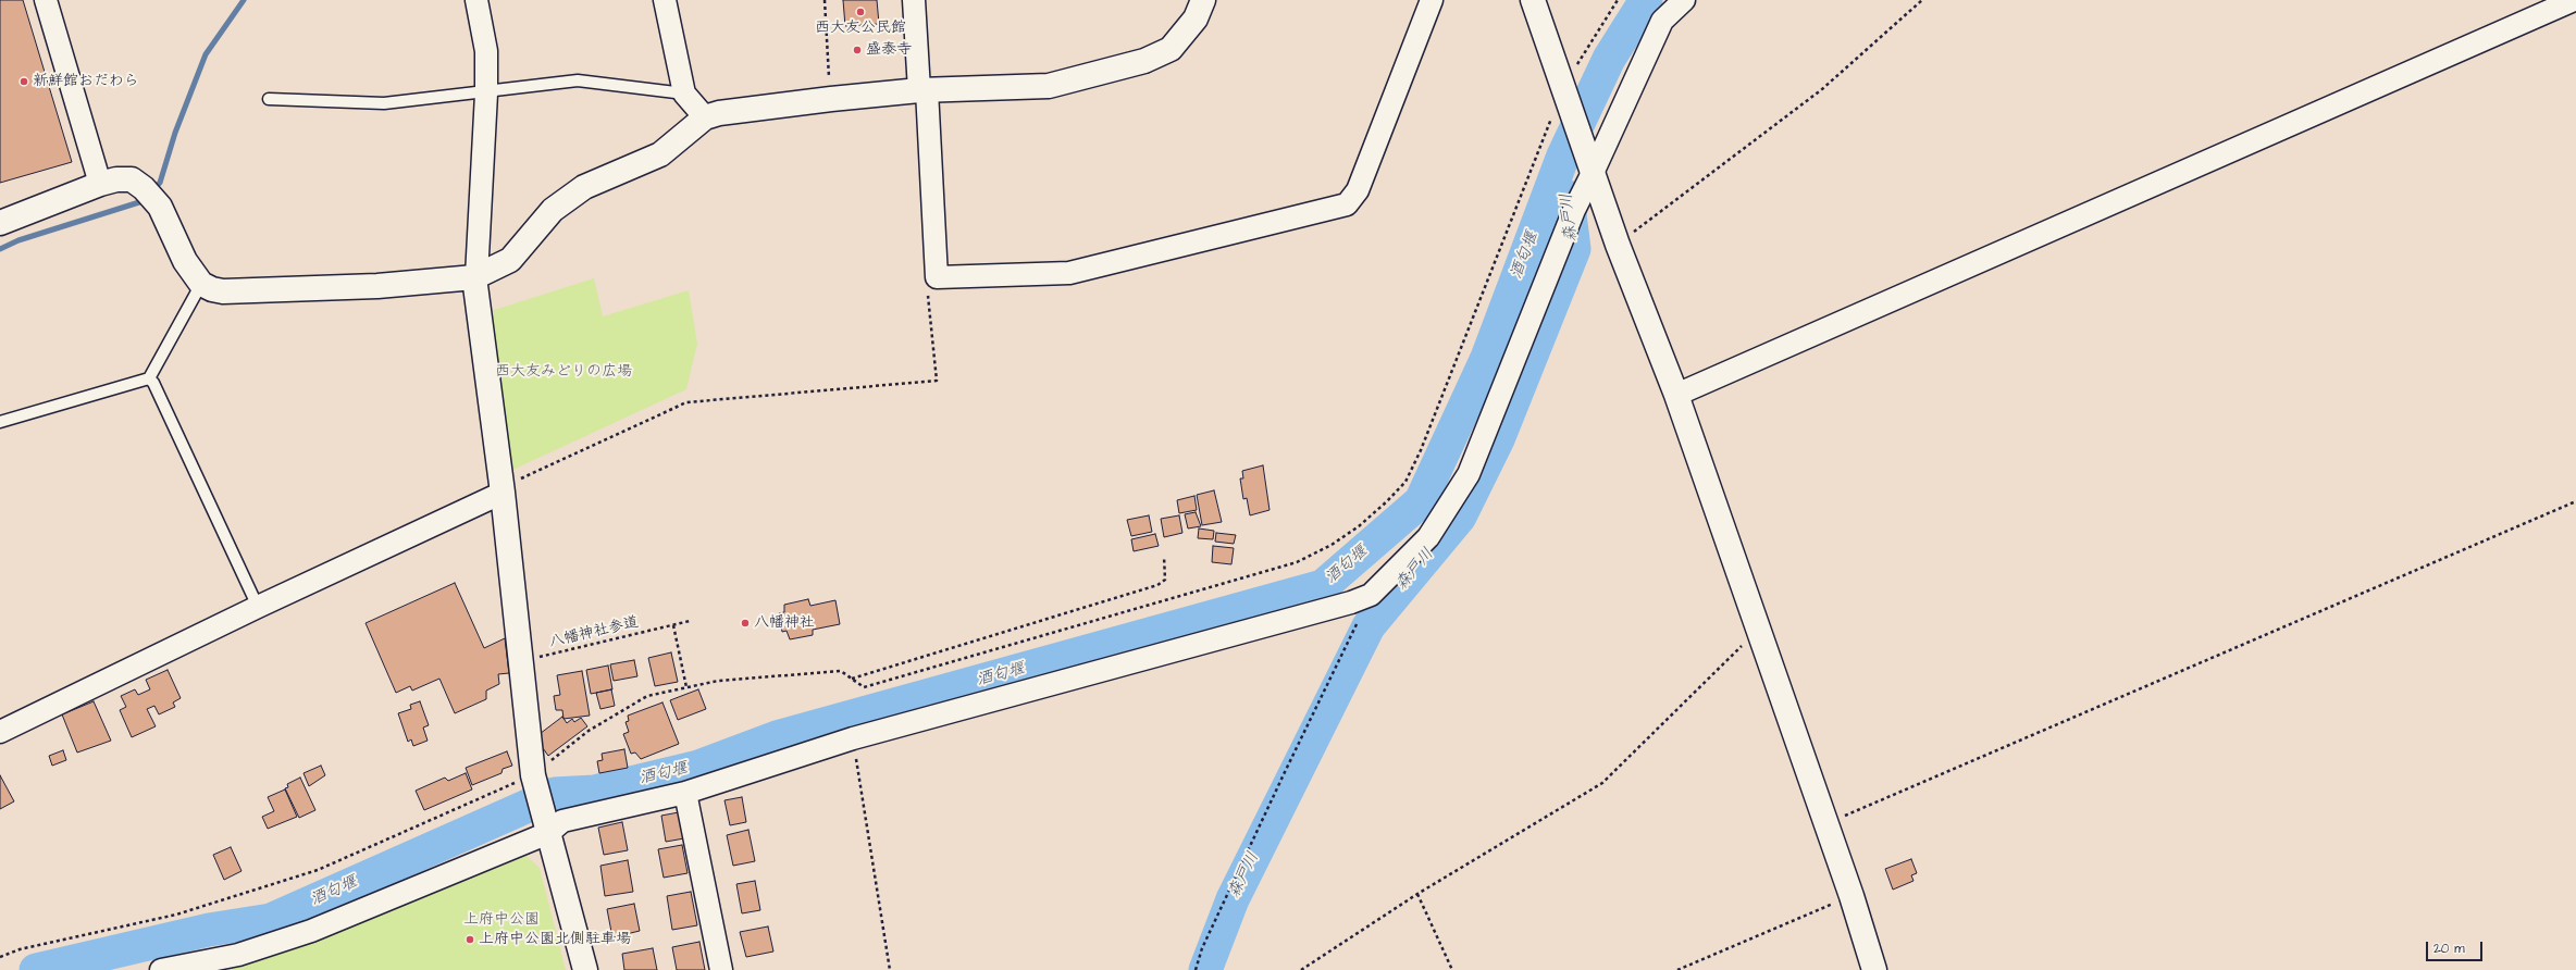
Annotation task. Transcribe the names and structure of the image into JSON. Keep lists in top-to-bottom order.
{
  "streets": {
    "path": ["八幡神社参道"]
  },
  "water": ["森戸川", "酒匂堰"],
  "parks": ["西大友みどりの広場", "上府中公園"],
  "places": [
    "西大友公民館",
    "盛泰寺",
    "新鮮館おだわら",
    "八幡神社",
    "上府中公園北側駐車場"
  ],
  "scale_bar": "20 m"
}
